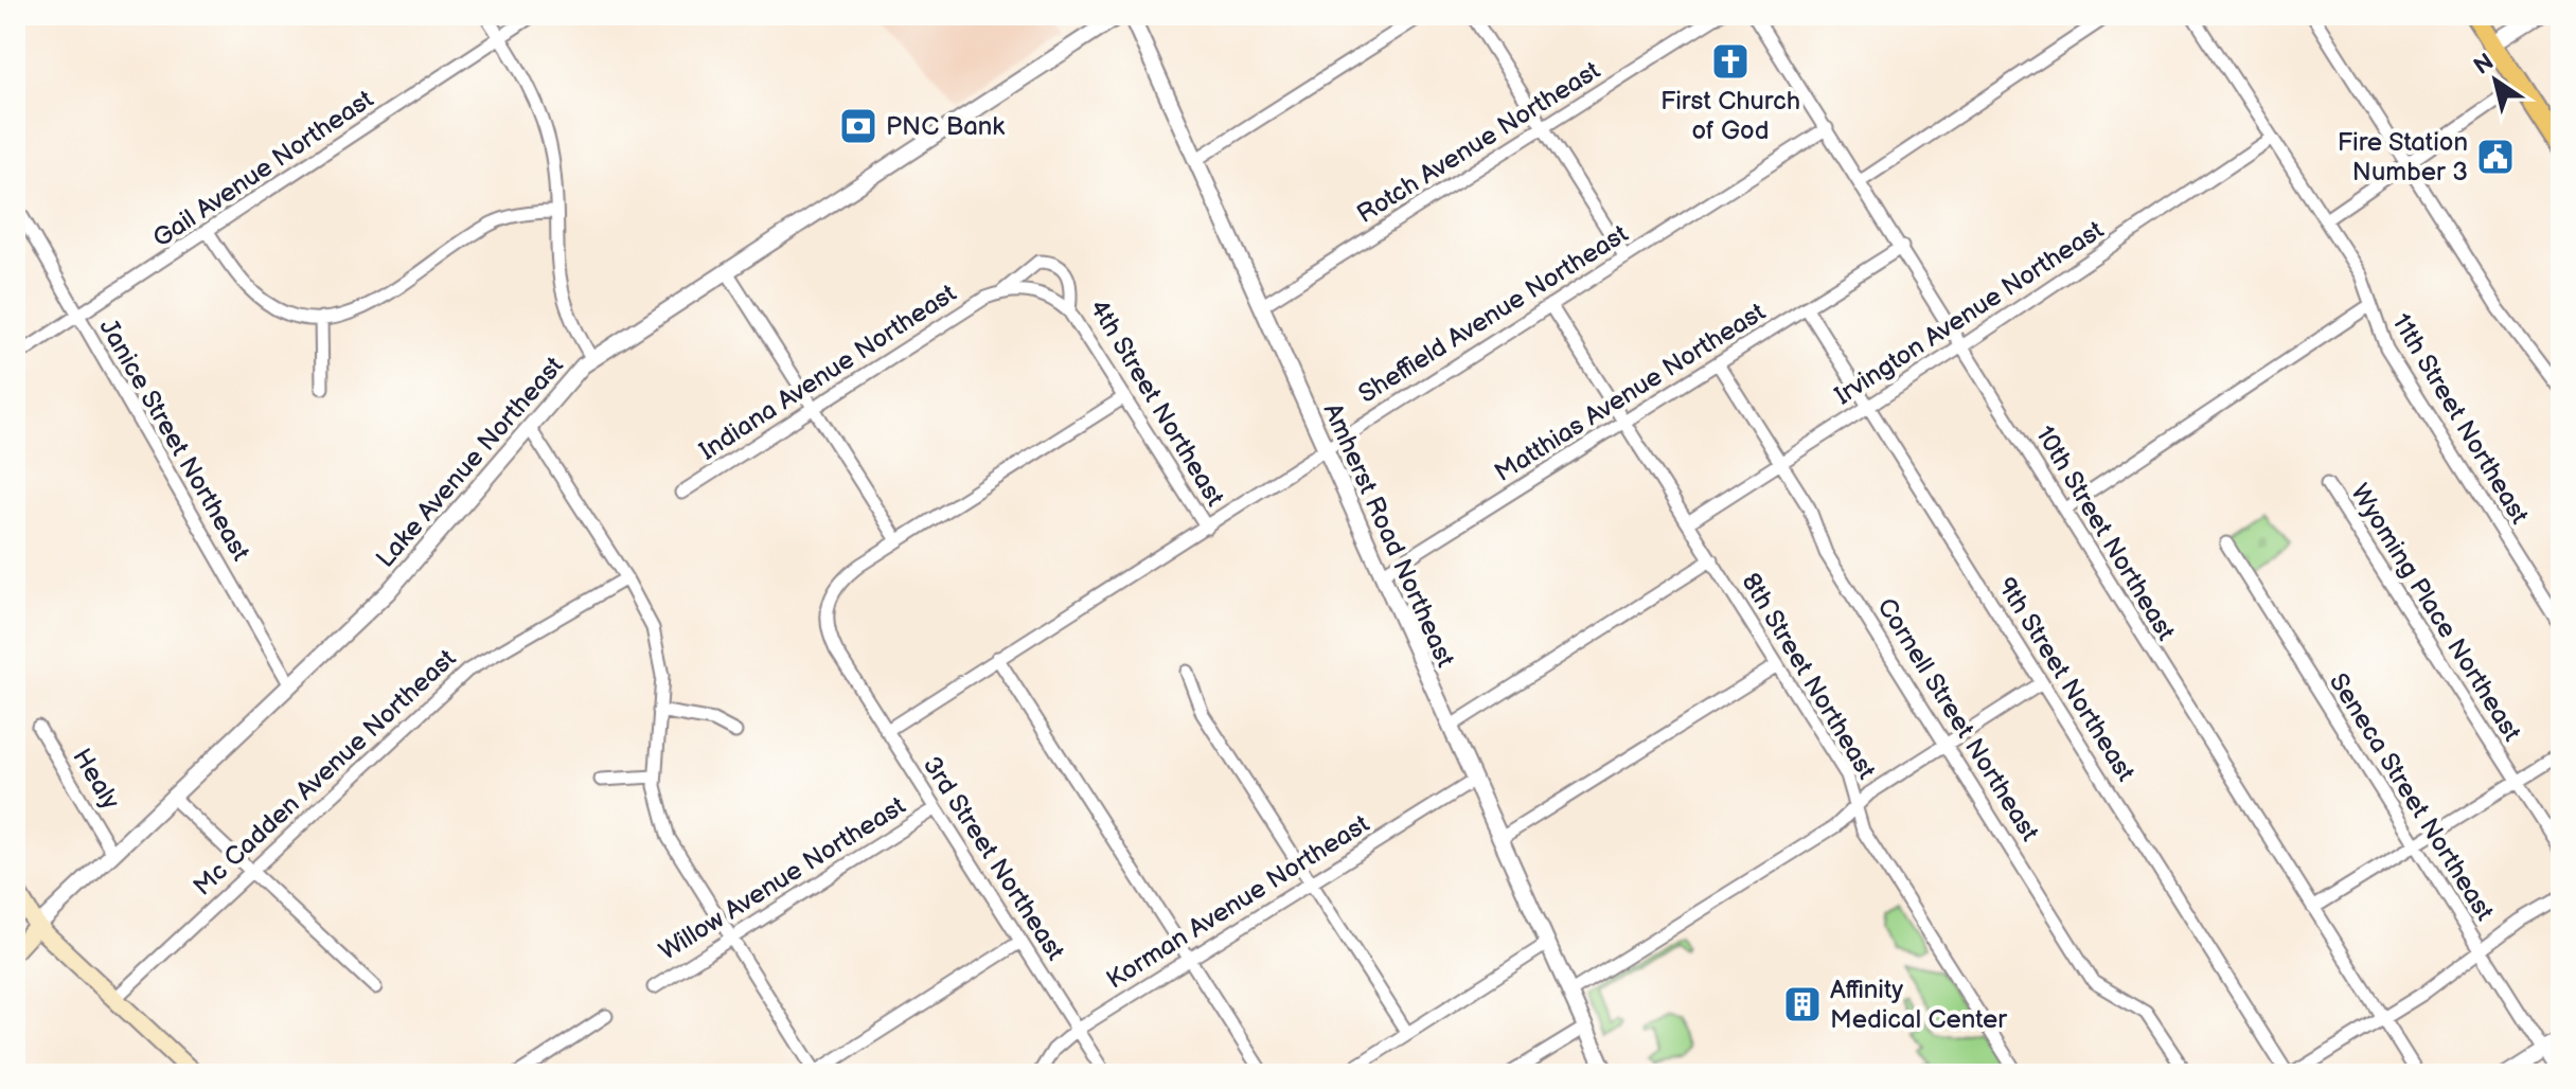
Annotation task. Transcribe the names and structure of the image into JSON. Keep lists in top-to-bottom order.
{
  "streets": {
    "street": [
      "Rotch Avenue Northeast",
      "Gail Avenue Northeast",
      "Irvington Avenue Northeast",
      "Sheffield Avenue Northeast",
      "Indiana Avenue Northeast",
      "Matthias Avenue Northeast",
      "4th Street Northeast",
      "11th Street Northeast",
      "Janice Street Northeast",
      "Lake Avenue Northeast",
      "10th Street Northeast",
      "Amherst Road Northeast",
      "Wyoming Place Northeast",
      "8th Street Northeast",
      "9th Street Northeast",
      "Cornell Street Northeast",
      "Mc Cadden Avenue Northeast",
      "Healy",
      "Seneca Street Northeast",
      "3rd Street Northeast",
      "Willow Avenue Northeast",
      "Korman Avenue Northeast"
    ]
  },
  "crossings": [
    ["Rotch Avenue Northeast", "Amherst Road Northeast"],
    ["Gail Avenue Northeast", "Janice Street Northeast"],
    ["Irvington Avenue Northeast", "11th Street Northeast"],
    ["Irvington Avenue Northeast", "10th Street Northeast"],
    ["Irvington Avenue Northeast", "8th Street Northeast"],
    ["Irvington Avenue Northeast", "9th Street Northeast"],
    ["Irvington Avenue Northeast", "Cornell Street Northeast"],
    ["Sheffield Avenue Northeast", "4th Street Northeast"],
    ["Sheffield Avenue Northeast", "10th Street Northeast"],
    ["Sheffield Avenue Northeast", "Amherst Road Northeast"],
    ["Sheffield Avenue Northeast", "8th Street Northeast"],
    ["Sheffield Avenue Northeast", "3rd Street Northeast"],
    ["Indiana Avenue Northeast", "4th Street Northeast"],
    ["Matthias Avenue Northeast", "10th Street Northeast"],
    ["Matthias Avenue Northeast", "Amherst Road Northeast"],
    ["Matthias Avenue Northeast", "8th Street Northeast"],
    ["Matthias Avenue Northeast", "9th Street Northeast"],
    ["Matthias Avenue Northeast", "Cornell Street Northeast"],
    ["4th Street Northeast", "3rd Street Northeast"],
    ["Janice Street Northeast", "Lake Avenue Northeast"],
    ["Lake Avenue Northeast", "Healy"],
    ["Amherst Road Northeast", "Korman Avenue Northeast"],
    ["3rd Street Northeast", "Willow Avenue Northeast"],
    ["3rd Street Northeast", "Korman Avenue Northeast"]
  ],
  "places": {
    "church": ["First Church of God"],
    "bank": ["PNC Bank"],
    "public building": ["Fire Station Number 3"],
    "building": ["Affinity Medical Center"]
  },
  "north": "top left"
}
